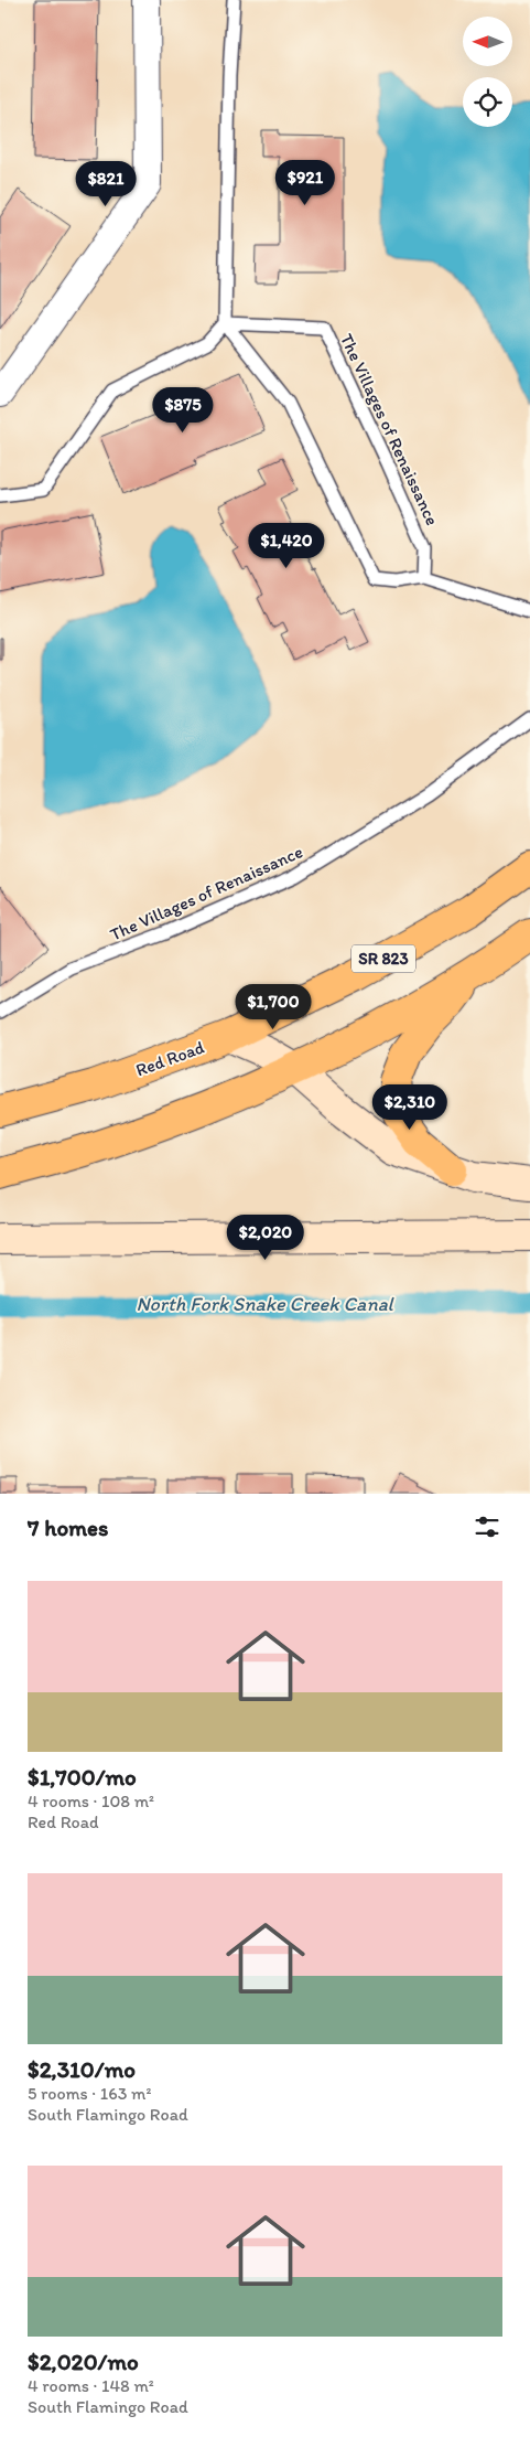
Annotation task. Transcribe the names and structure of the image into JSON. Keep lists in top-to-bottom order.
{
  "streets": {
    "highway": ["SR 823", "Red Road"],
    "lane": ["The Villages of Renaissance"]
  },
  "water": ["North Fork Snake Creek Canal"],
  "north": "left",
  "page": {
    "price": [
      "$921",
      "$821",
      "$875",
      "$1,420",
      "$1,700",
      "$2,310",
      "$2,020"
    ],
    "heading": "7 homes",
    "list": [
      {
        "name": "$1,700/mo",
        "note": "4 rooms · 108 m² · Red Road"
      },
      {
        "name": "$2,310/mo",
        "note": "5 rooms · 163 m² · South Flamingo Road"
      },
      {
        "name": "$2,020/mo",
        "note": "4 rooms · 148 m² · South Flamingo Road"
      }
    ]
  }
}
